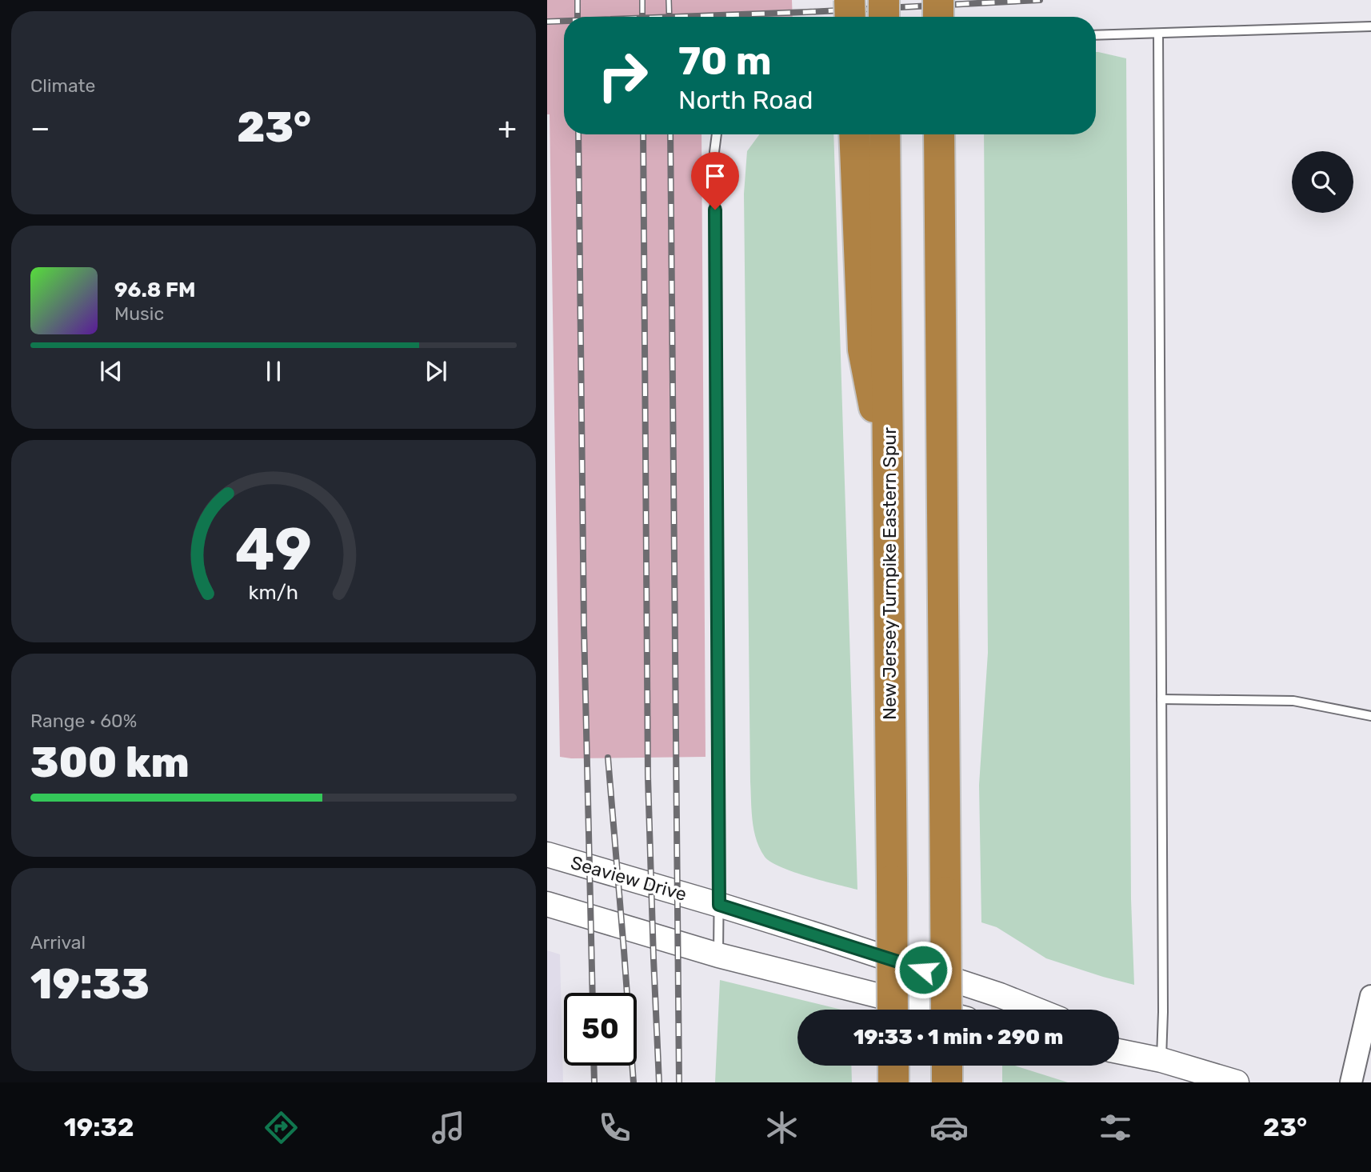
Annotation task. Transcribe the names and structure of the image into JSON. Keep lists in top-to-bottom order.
{
  "streets": {
    "highway": ["New Jersey Turnpike Eastern Spur"],
    "main road": ["Seaview Drive"]
  },
  "page": {
    "tile": [
      "Climate",
      ["Range · 60%", "300 km"],
      ["Arrival", "19:33"]
    ],
    "turn": ["70 m", "North Road"],
    "heat": ["−", "23°", "+"],
    "song": ["96.8 FM", "Music"],
    "limit": "50",
    "trip": "19:33 · 1 min · 290 m",
    "tabs": ["19:32", "23°"],
    "gauge": ["49", "km/h"]
  }
}
